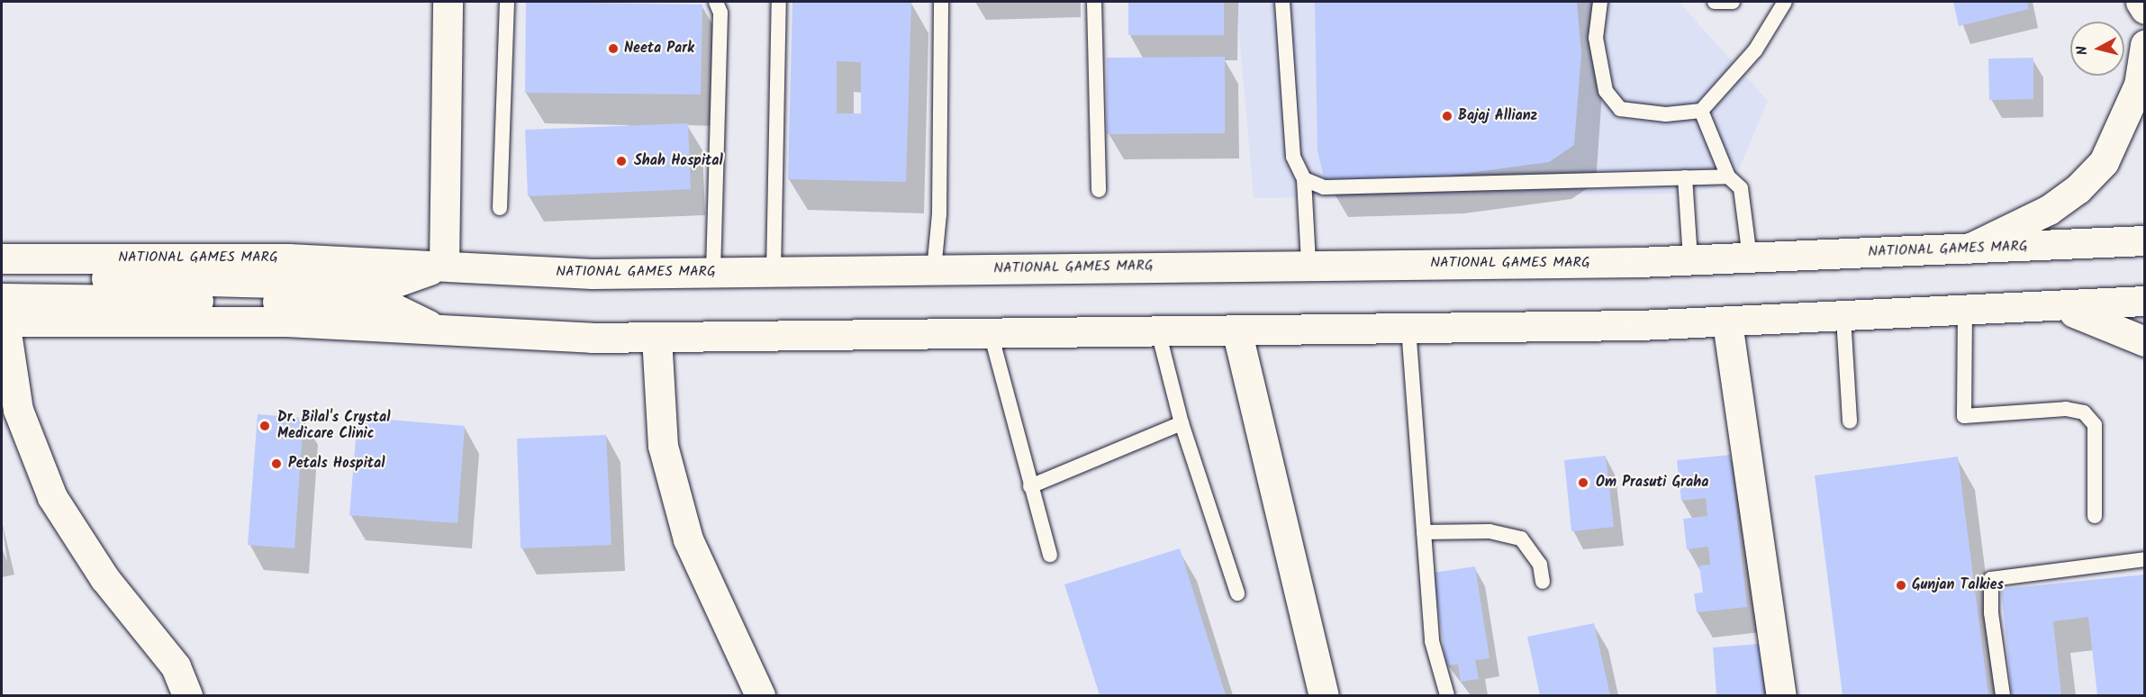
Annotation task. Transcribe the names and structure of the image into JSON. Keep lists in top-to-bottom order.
{
  "streets": {
    "main road": ["NATIONAL GAMES MARG"]
  },
  "places": [
    "Neeta Park",
    "Bajaj Allianz",
    "Shah Hospital",
    "Dr. Bilal's Crystal Medicare Clinic",
    "Petals Hospital",
    "Om Prasuti Graha",
    "Gunjan Talkies"
  ],
  "north": "left"
}
